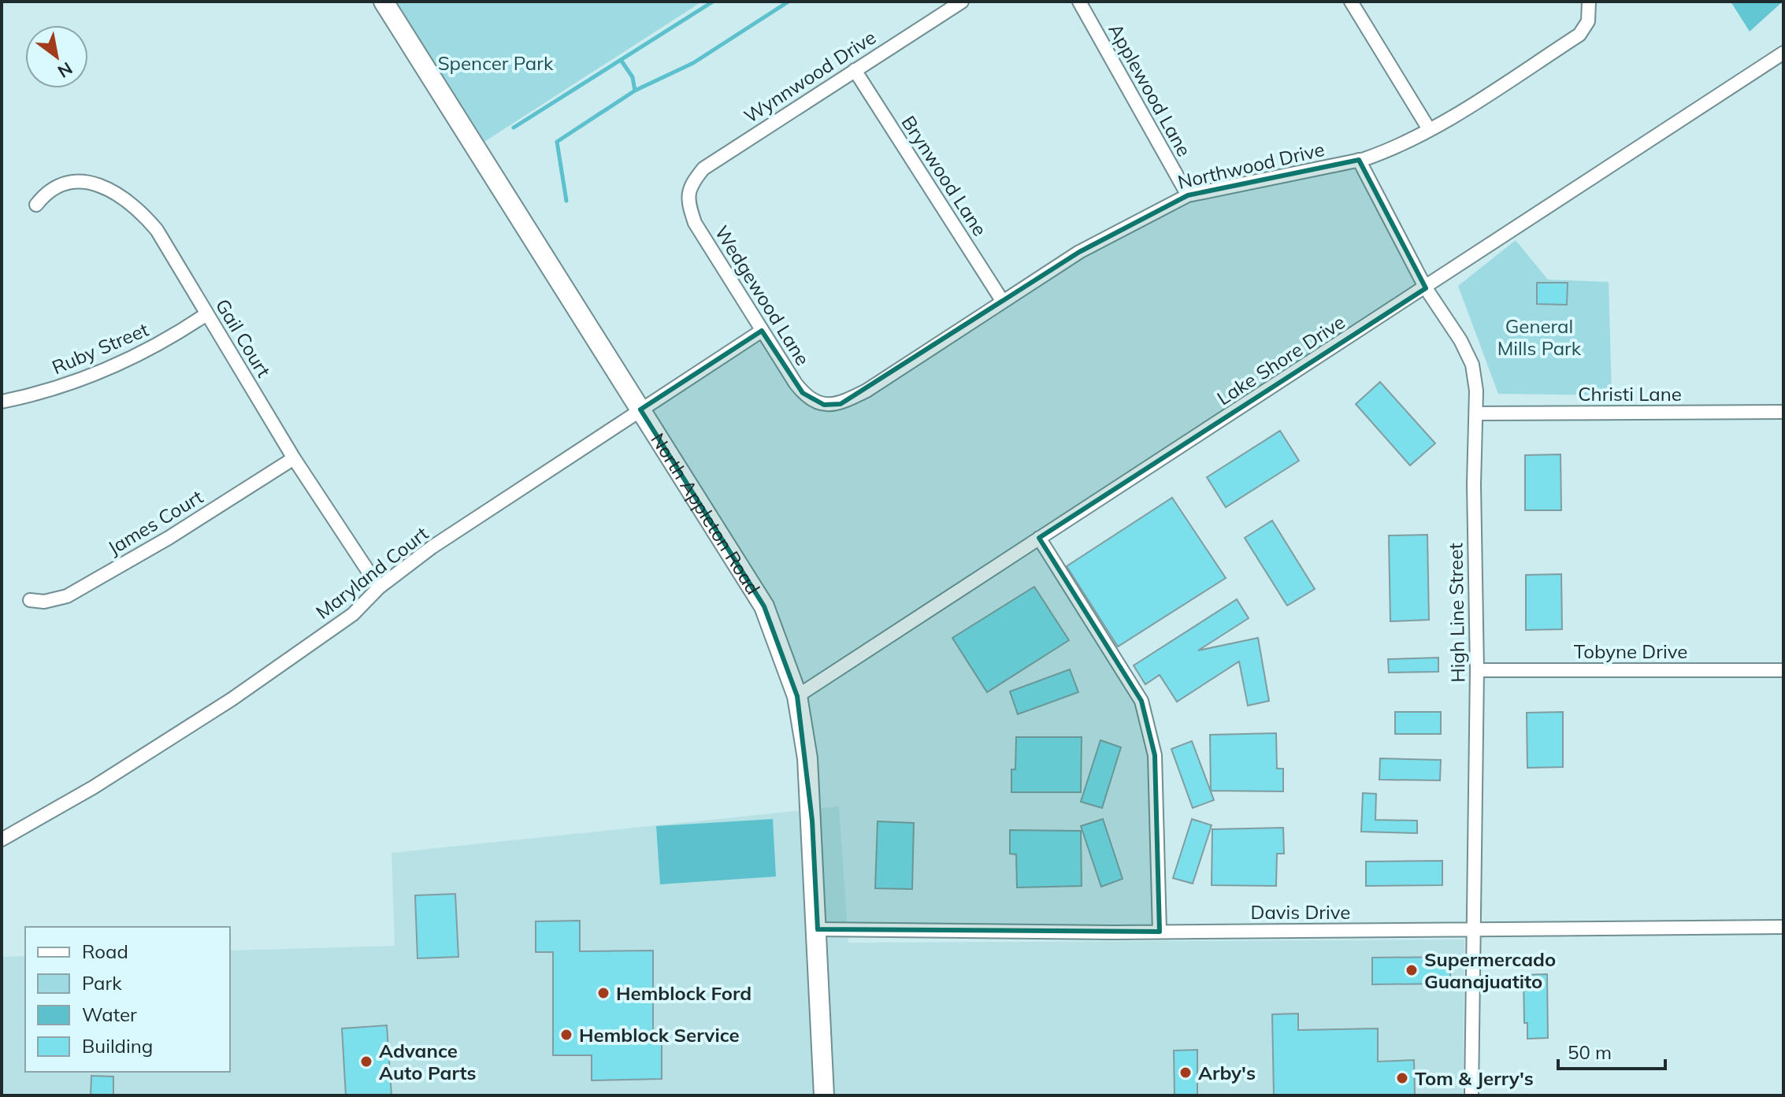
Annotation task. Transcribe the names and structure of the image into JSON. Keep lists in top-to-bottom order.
{
  "streets": {
    "main road": ["North Appleton Road"],
    "street": [
      "Wynnwood Drive",
      "Applewood Lane",
      "Northwood Drive",
      "Brynwood Lane",
      "Wedgewood Lane",
      "Gail Court",
      "Ruby Street",
      "Lake Shore Drive",
      "Christi Lane",
      "James Court",
      "Maryland Court",
      "High Line Street",
      "Tobyne Drive",
      "Davis Drive"
    ]
  },
  "crossings": [
    ["Wynnwood Drive", "Brynwood Lane"],
    ["Wynnwood Drive", "Wedgewood Lane"],
    ["Applewood Lane", "Northwood Drive"],
    ["Northwood Drive", "Brynwood Lane"],
    ["Northwood Drive", "Wedgewood Lane"],
    ["Northwood Drive", "High Line Street"],
    ["Wedgewood Lane", "Maryland Court"],
    ["Gail Court", "Ruby Street"],
    ["Gail Court", "James Court"],
    ["Gail Court", "Maryland Court"],
    ["Lake Shore Drive", "North Appleton Road"],
    ["Lake Shore Drive", "High Line Street"],
    ["Christi Lane", "High Line Street"],
    ["North Appleton Road", "Maryland Court"],
    ["North Appleton Road", "Davis Drive"],
    ["High Line Street", "Tobyne Drive"],
    ["High Line Street", "Davis Drive"]
  ],
  "parks": ["Spencer Park", "General Mills Park"],
  "places": [
    "Supermercado Guanajuatito",
    "Hemblock Ford",
    "Hemblock Service",
    "Advance Auto Parts",
    "Arby's",
    "Tom & Jerry's"
  ],
  "legend": [
    "Road",
    "Park",
    "Water",
    "Building"
  ],
  "scale_bar": "50 m",
  "north": "bottom right"
}
